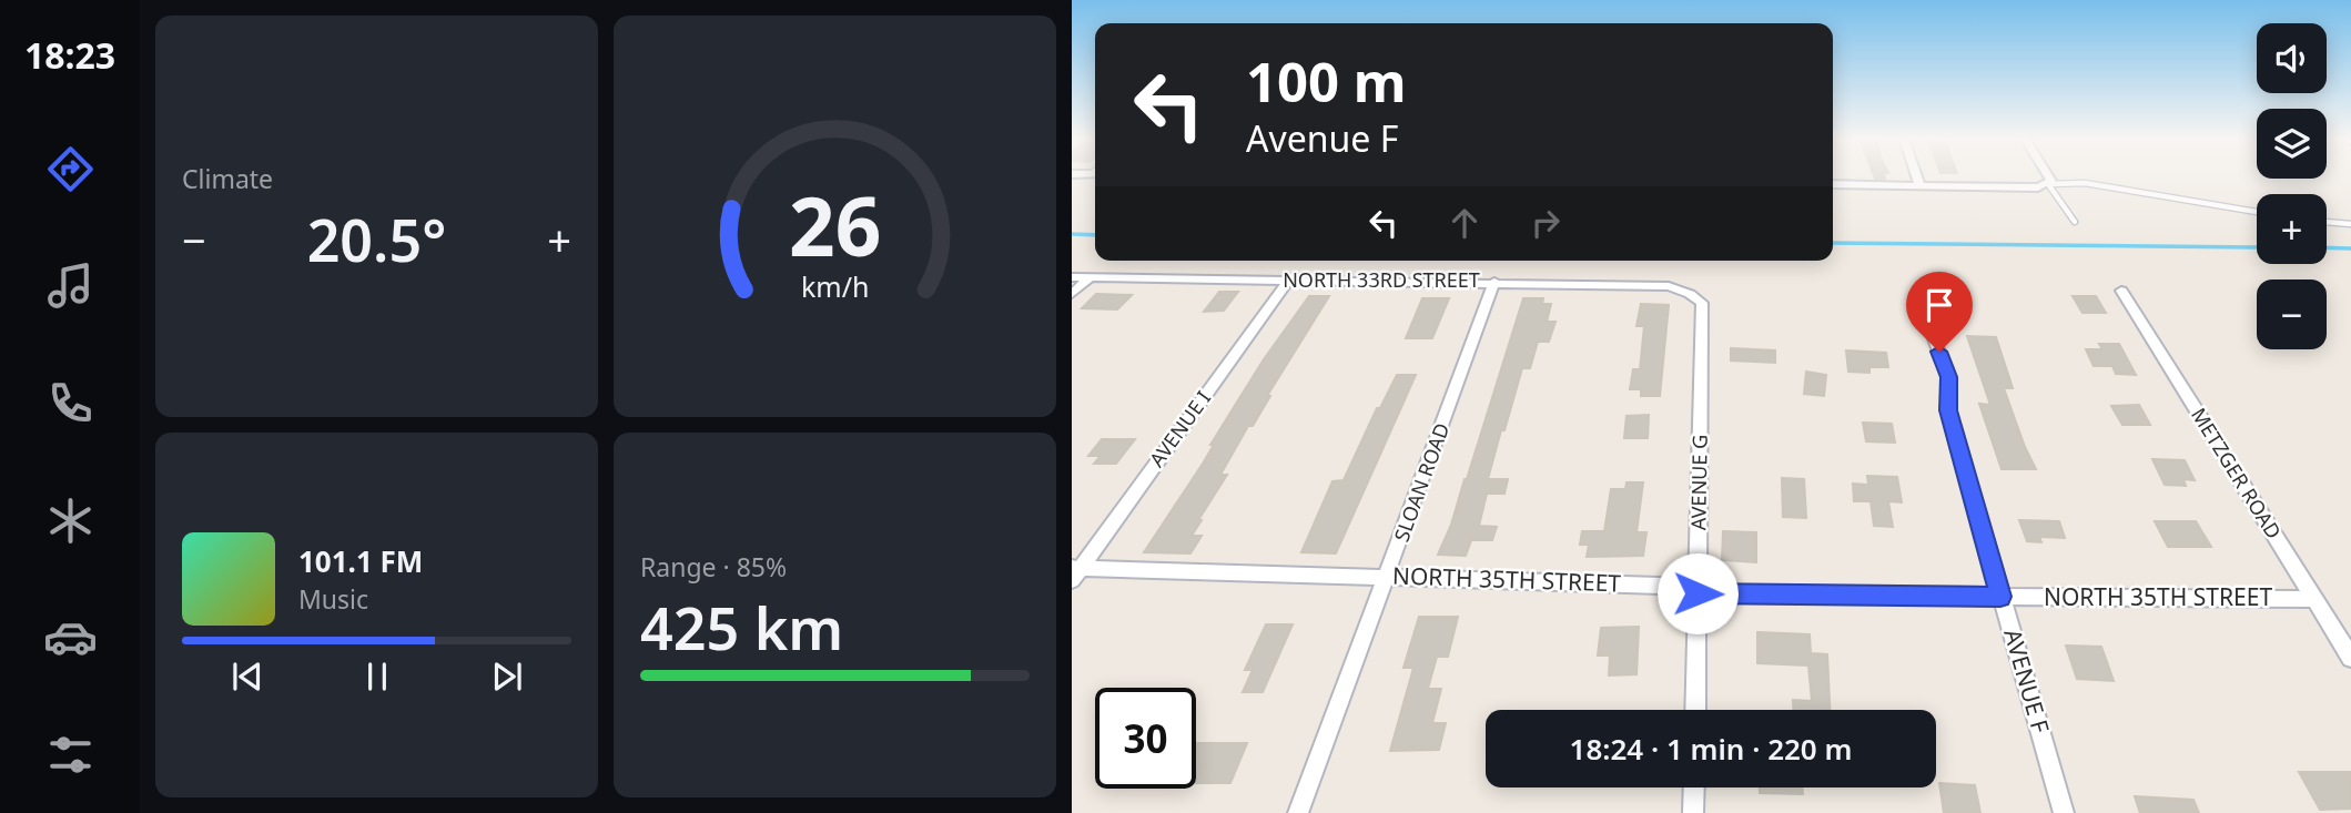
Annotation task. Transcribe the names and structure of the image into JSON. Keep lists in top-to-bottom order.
{
  "streets": {
    "street": [
      "NORTH 33RD STREET",
      "AVENUE I",
      "METZGER ROAD",
      "SLOAN ROAD",
      "AVENUE G",
      "NORTH 35TH STREET",
      "AVENUE F"
    ]
  },
  "crossings": [
    ["NORTH 33RD STREET", "AVENUE I"],
    ["NORTH 33RD STREET", "SLOAN ROAD"],
    ["NORTH 33RD STREET", "AVENUE G"],
    ["AVENUE I", "NORTH 35TH STREET"],
    ["METZGER ROAD", "NORTH 35TH STREET"],
    ["SLOAN ROAD", "NORTH 35TH STREET"],
    ["AVENUE G", "NORTH 35TH STREET"],
    ["NORTH 35TH STREET", "AVENUE F"]
  ],
  "page": {
    "tabs": "18:23",
    "tile": [
      "Climate",
      ["Range · 85%", "425 km"]
    ],
    "map_buttons": ["+", "−"],
    "turn": ["100 m", "Avenue F"],
    "heat": ["−", "20.5°", "+"],
    "song": ["101.1 FM", "Music"],
    "limit": "30",
    "trip": "18:24 · 1 min · 220 m",
    "gauge": ["26", "km/h"]
  }
}
